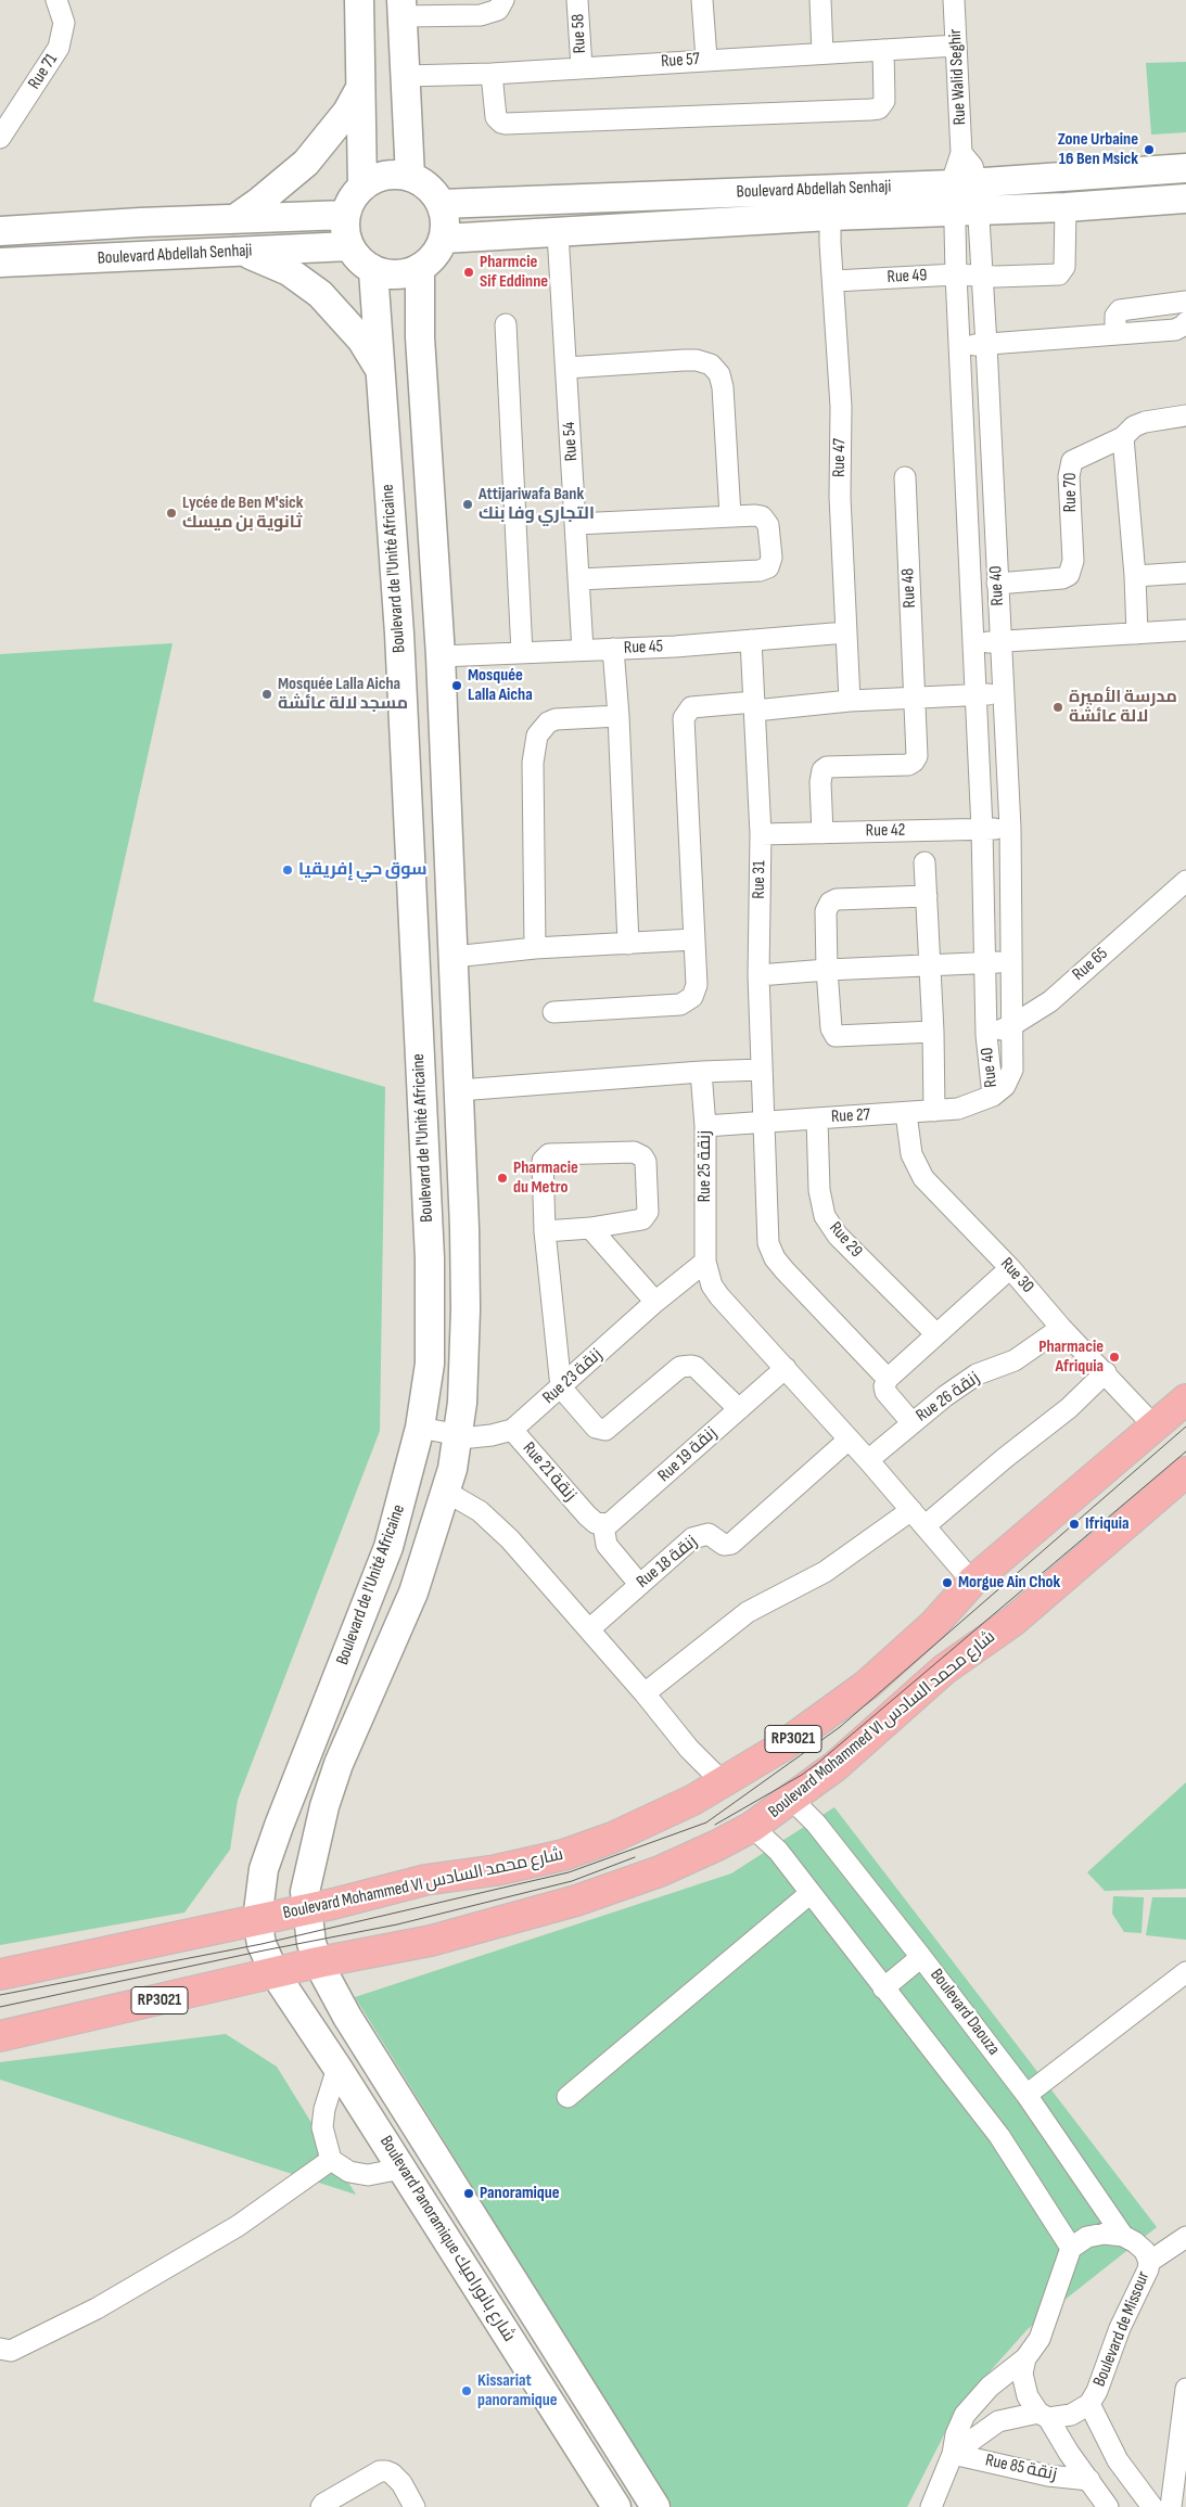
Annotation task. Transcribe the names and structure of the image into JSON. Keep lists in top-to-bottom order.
{
  "streets": {
    "main road": [
      "Boulevard Abdellah Senhaji",
      "Boulevard de l'Unité Africaine",
      "Boulevard Mohammed VI شارع محمد السادس",
      "RP3021",
      "Boulevard Panoramique شارع بانوراميك"
    ],
    "street": [
      "Rue 58",
      "Rue 57",
      "Rue 71",
      "Rue Walid Seghir",
      "Rue 49",
      "Rue 54",
      "Rue 47",
      "Rue 70",
      "Rue 40",
      "Rue 48",
      "Rue 45",
      "Rue 42",
      "Rue 31",
      "Rue 65",
      "Rue 27",
      "Rue 25 زنقة",
      "Rue 29",
      "Rue 30",
      "Rue 23 زنقة",
      "Rue 26 زنقة",
      "Rue 19 زنقة",
      "Rue 21 زنقة",
      "Rue 18 زنقة",
      "Boulevard Daouza",
      "Boulevard de Missour",
      "Rue 85 زنقة"
    ]
  },
  "crossings": [
    ["Rue 58", "Rue 57"],
    ["Rue 57", "Rue Walid Seghir"],
    ["Rue Walid Seghir", "Boulevard Abdellah Senhaji"],
    ["Rue Walid Seghir", "Rue 40"],
    ["Boulevard Abdellah Senhaji", "Rue 49"],
    ["Boulevard Abdellah Senhaji", "Rue 54"],
    ["Boulevard Abdellah Senhaji", "Rue 47"],
    ["Boulevard Abdellah Senhaji", "Boulevard de l'Unité Africaine"],
    ["Boulevard Abdellah Senhaji", "Rue 40"],
    ["Rue 49", "Rue 47"],
    ["Rue 49", "Rue 40"],
    ["Rue 54", "Rue 45"],
    ["Rue 47", "Rue 45"],
    ["Rue 70", "Rue 40"],
    ["Boulevard de l'Unité Africaine", "Rue 45"],
    ["Boulevard de l'Unité Africaine", "Rue 23 زنقة"],
    ["Boulevard de l'Unité Africaine", "Boulevard Mohammed VI شارع محمد السادس"],
    ["Boulevard de l'Unité Africaine", "Boulevard Panoramique شارع بانوراميك"],
    ["Rue 40", "Rue 42"],
    ["Rue 40", "Rue 65"],
    ["Rue 40", "Rue 27"],
    ["Rue 48", "Rue 42"],
    ["Rue 45", "Rue 31"],
    ["Rue 42", "Rue 31"],
    ["Rue 31", "Rue 27"],
    ["Rue 27", "Rue 25 زنقة"],
    ["Rue 27", "Rue 29"],
    ["Rue 27", "Rue 30"],
    ["Rue 25 زنقة", "Rue 23 زنقة"],
    ["Rue 25 زنقة", "Rue 26 زنقة"],
    ["Rue 25 زنقة", "Rue 19 زنقة"],
    ["Rue 25 زنقة", "Rue 18 زنقة"],
    ["Rue 25 زنقة", "Boulevard Mohammed VI شارع محمد السادس"],
    ["Rue 30", "Rue 26 زنقة"],
    ["Rue 30", "Boulevard Mohammed VI شارع محمد السادس"],
    ["Rue 23 زنقة", "Rue 21 زنقة"],
    ["Rue 19 زنقة", "Rue 21 زنقة"],
    ["Boulevard Mohammed VI شارع محمد السادس", "Boulevard Daouza"],
    ["Boulevard Mohammed VI شارع محمد السادس", "Boulevard Panoramique شارع بانوراميك"],
    ["Boulevard Daouza", "Boulevard de Missour"],
    ["Boulevard de Missour", "Rue 85 زنقة"]
  ],
  "places": [
    "Zone Urbaine 16 Ben Msick",
    "Pharmcie Sif Eddinne",
    "Attijariwafa Bank التجاري وفا بنك",
    "Lycée de Ben M'sick ثانوية بن ميسك",
    "Mosquée Lalla Aicha",
    "Mosquée Lalla Aicha مسجد لالة عائشة",
    "مدرسة الأميرة لالة عائشة",
    "سوق حي إفريقيا",
    "Pharmacie du Metro",
    "Pharmacie Afriquia",
    "Ifriquia",
    "Morgue Ain Chok",
    "Panoramique",
    "Kissariat panoramique"
  ]
}
